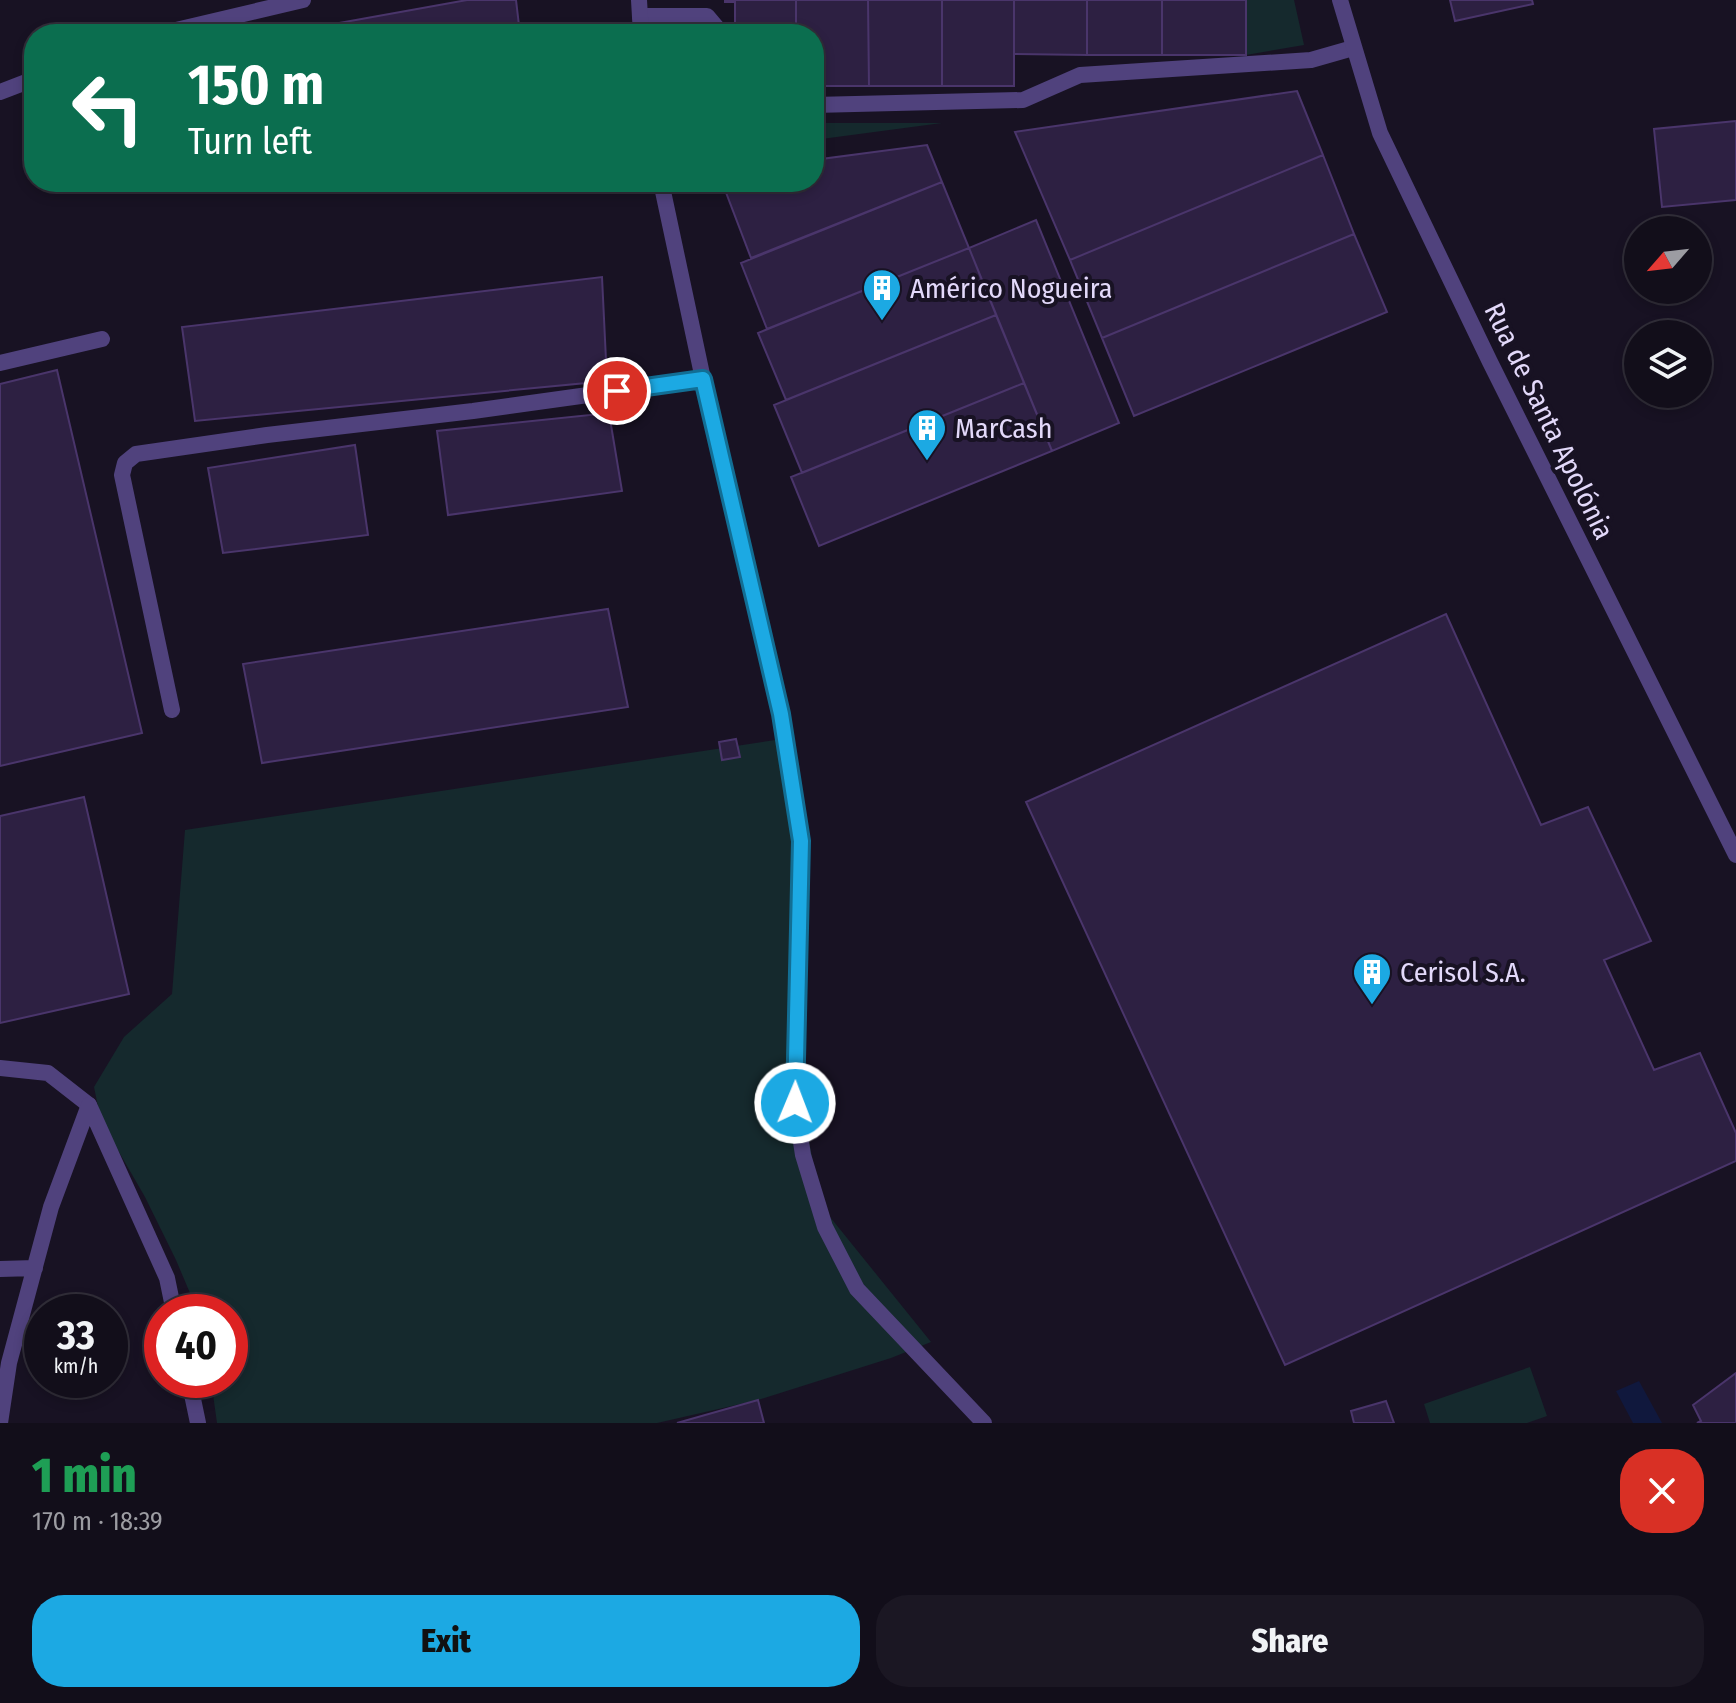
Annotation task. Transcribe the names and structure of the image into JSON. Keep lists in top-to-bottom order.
{
  "streets": {
    "street": ["Rua de Santa Apolónia"]
  },
  "places": {
    "building": ["Américo Nogueira", "MarCash", "Cerisol S.A."]
  },
  "north": "bottom left",
  "page": {
    "turn": ["150 m", "Turn left"],
    "speed": "33 km/h",
    "limit": "40",
    "heading": ["1 min", "170 m · 18:39"],
    "buttons": ["Exit", "Share"]
  }
}
